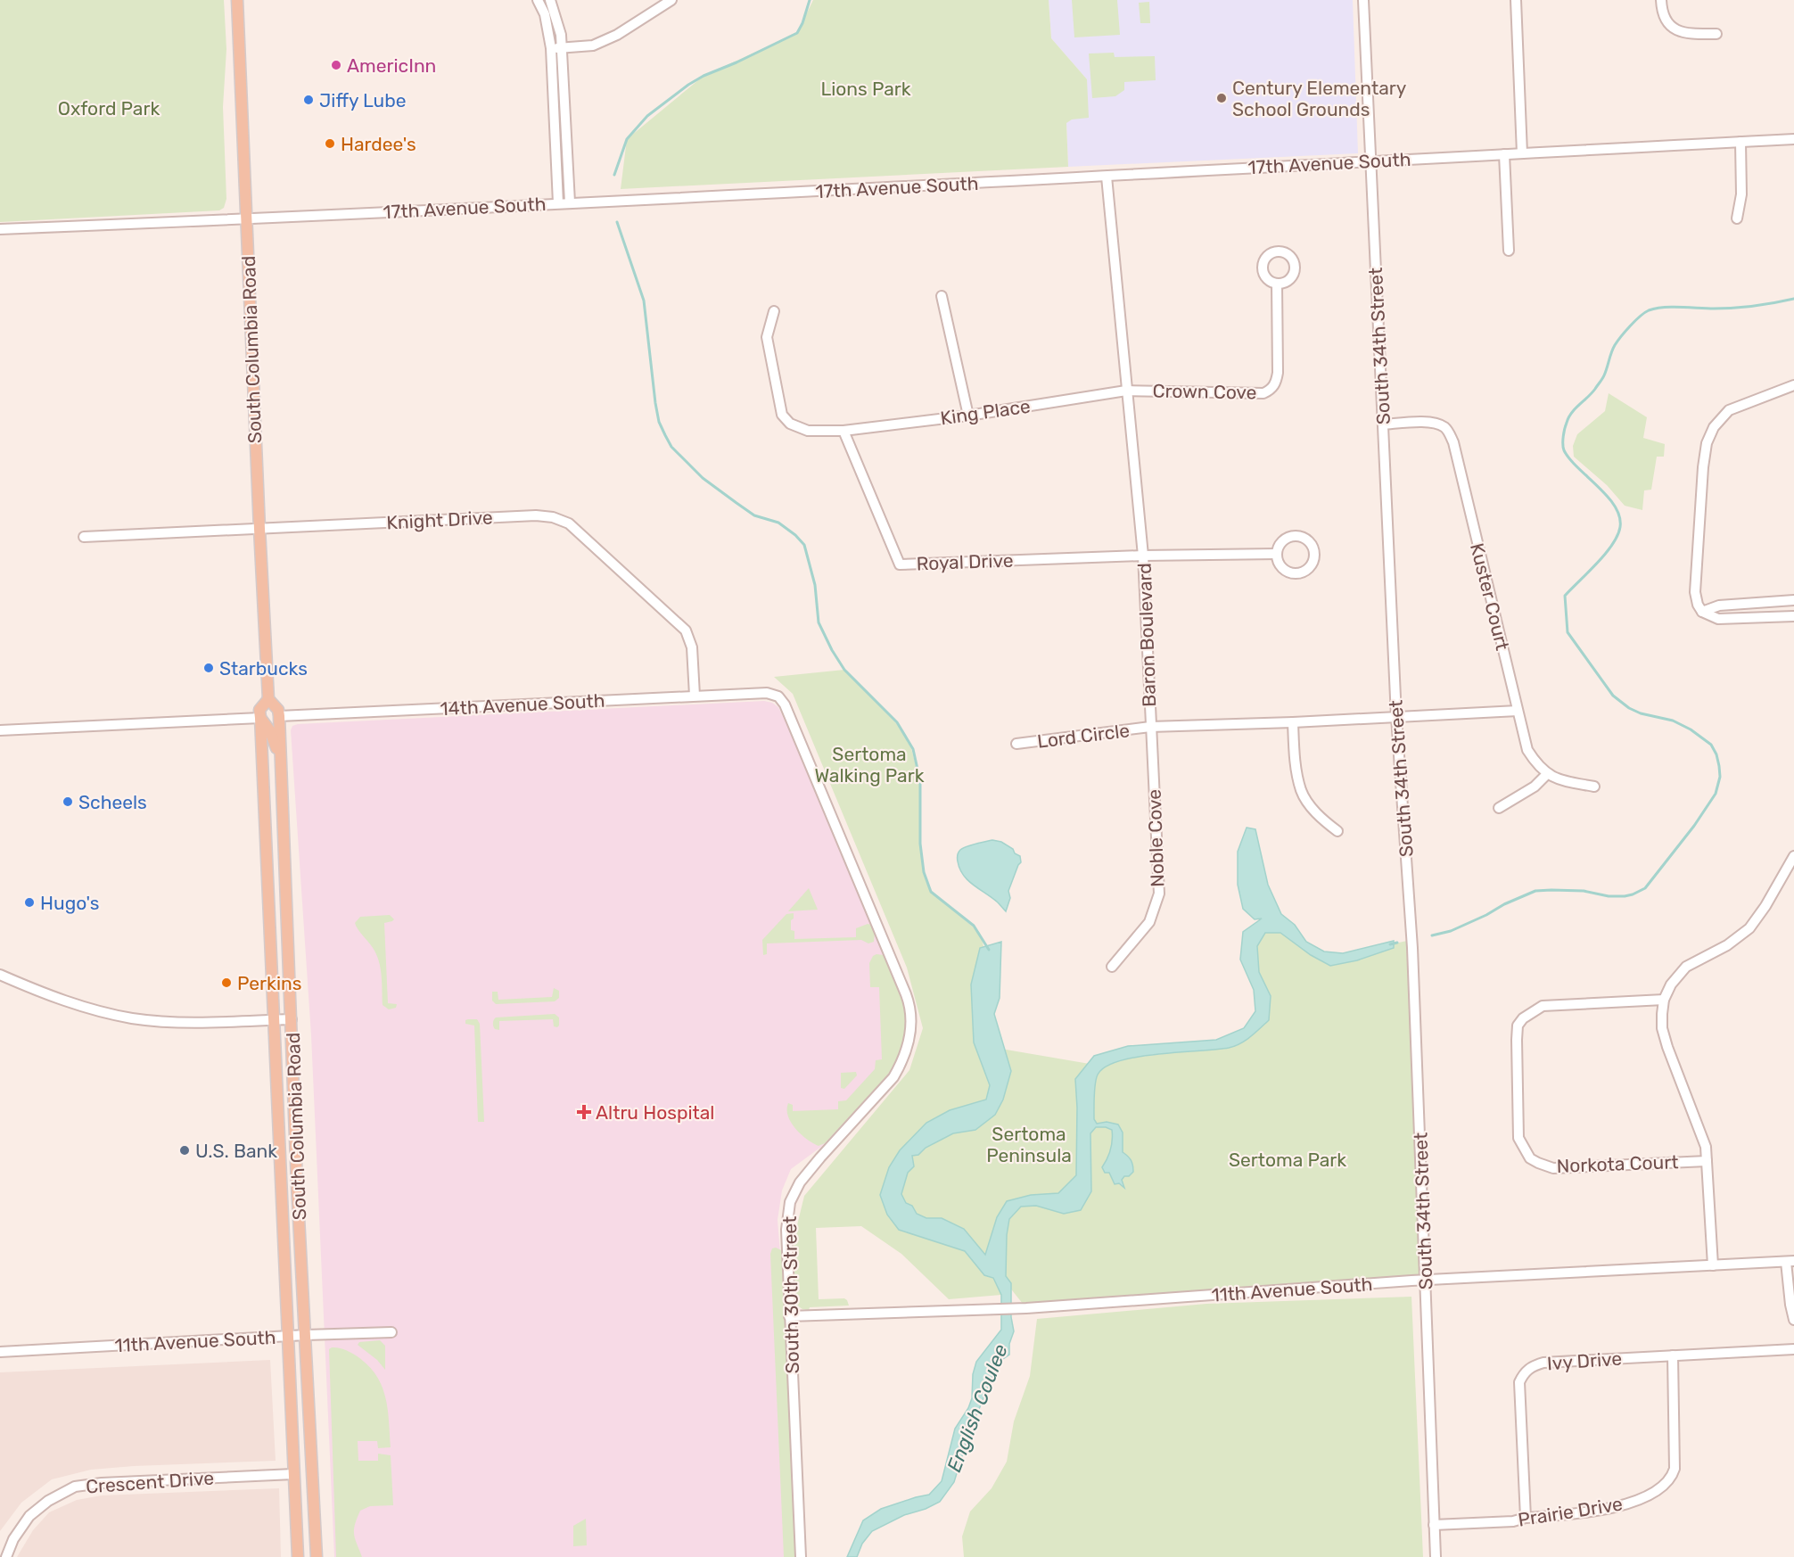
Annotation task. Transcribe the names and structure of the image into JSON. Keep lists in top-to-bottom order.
{
  "streets": {
    "main road": ["South Columbia Road"],
    "street": [
      "17th Avenue South",
      "South 34th Street",
      "Crown Cove",
      "King Place",
      "Knight Drive",
      "Royal Drive",
      "Kuster Court",
      "Baron Boulevard",
      "14th Avenue South",
      "Lord Circle",
      "Noble Cove",
      "Norkota Court",
      "11th Avenue South",
      "South 30th Street",
      "Ivy Drive",
      "Crescent Drive",
      "Prairie Drive"
    ]
  },
  "crossings": [
    ["17th Avenue South", "South 34th Street"],
    ["17th Avenue South", "South Columbia Road"],
    ["17th Avenue South", "Baron Boulevard"],
    ["South 34th Street", "Kuster Court"],
    ["South 34th Street", "Baron Boulevard"],
    ["South 34th Street", "11th Avenue South"],
    ["South 34th Street", "Prairie Drive"],
    ["South Columbia Road", "Knight Drive"],
    ["South Columbia Road", "14th Avenue South"],
    ["South Columbia Road", "11th Avenue South"],
    ["South Columbia Road", "Crescent Drive"],
    ["Crown Cove", "King Place"],
    ["Crown Cove", "Baron Boulevard"],
    ["King Place", "Royal Drive"],
    ["King Place", "Baron Boulevard"],
    ["Knight Drive", "14th Avenue South"],
    ["Royal Drive", "Baron Boulevard"],
    ["Kuster Court", "Baron Boulevard"],
    ["Baron Boulevard", "Lord Circle"],
    ["Baron Boulevard", "Noble Cove"],
    ["14th Avenue South", "South 30th Street"],
    ["Lord Circle", "Noble Cove"],
    ["11th Avenue South", "South 30th Street"],
    ["Ivy Drive", "Prairie Drive"]
  ],
  "water": ["English Coulee"],
  "parks": [
    "Lions Park",
    "Oxford Park",
    "Sertoma Walking Park",
    "Sertoma Peninsula",
    "Sertoma Park"
  ],
  "places": {
    "other": [
      "AmericInn",
      "Century Elementary School Grounds",
      "Jiffy Lube",
      "Hardee's",
      "Starbucks",
      "Scheels",
      "Hugo's",
      "Perkins",
      "U.S. Bank"
    ],
    "health": ["Altru Hospital"]
  }
}
